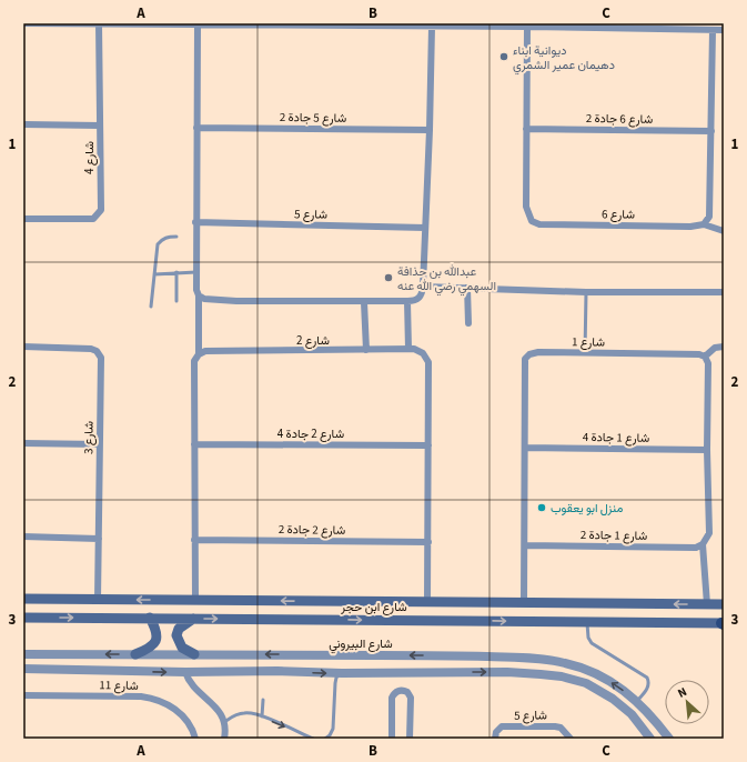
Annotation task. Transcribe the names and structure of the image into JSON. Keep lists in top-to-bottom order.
{
  "streets": {
    "main road": ["شارع ابن حجر"],
    "street": [
      "شارع 5 جادة 2",
      "شارع 6 جادة 2",
      "شارع 4",
      "شارع 5",
      "شارع 6",
      "شارع 2",
      "شارع 1",
      "شارع 2 جادة 4",
      "شارع 3",
      "شارع 1 جادة 4",
      "شارع 2 جادة 2",
      "شارع 1 جادة 2",
      "شارع البيروني",
      "شارع 11"
    ]
  },
  "crossings": [
    ["شارع 6 جادة 2", "شارع 6"],
    ["شارع 1", "شارع 1 جادة 4"],
    ["شارع 1", "شارع 1 جادة 2"],
    ["شارع 1", "شارع ابن حجر"],
    ["شارع 3", "شارع ابن حجر"]
  ],
  "places": ["ديوانية ابناء دهيمان عمير الشمري", "عبدالله بن حذافة السهمي رضي الله عنه", "منزل ابو يعقوب"],
  "north": "top left",
  "grid": {
    "columns": ["A", "B", "C"],
    "rows": ["1", "2", "3"]
  }
}
